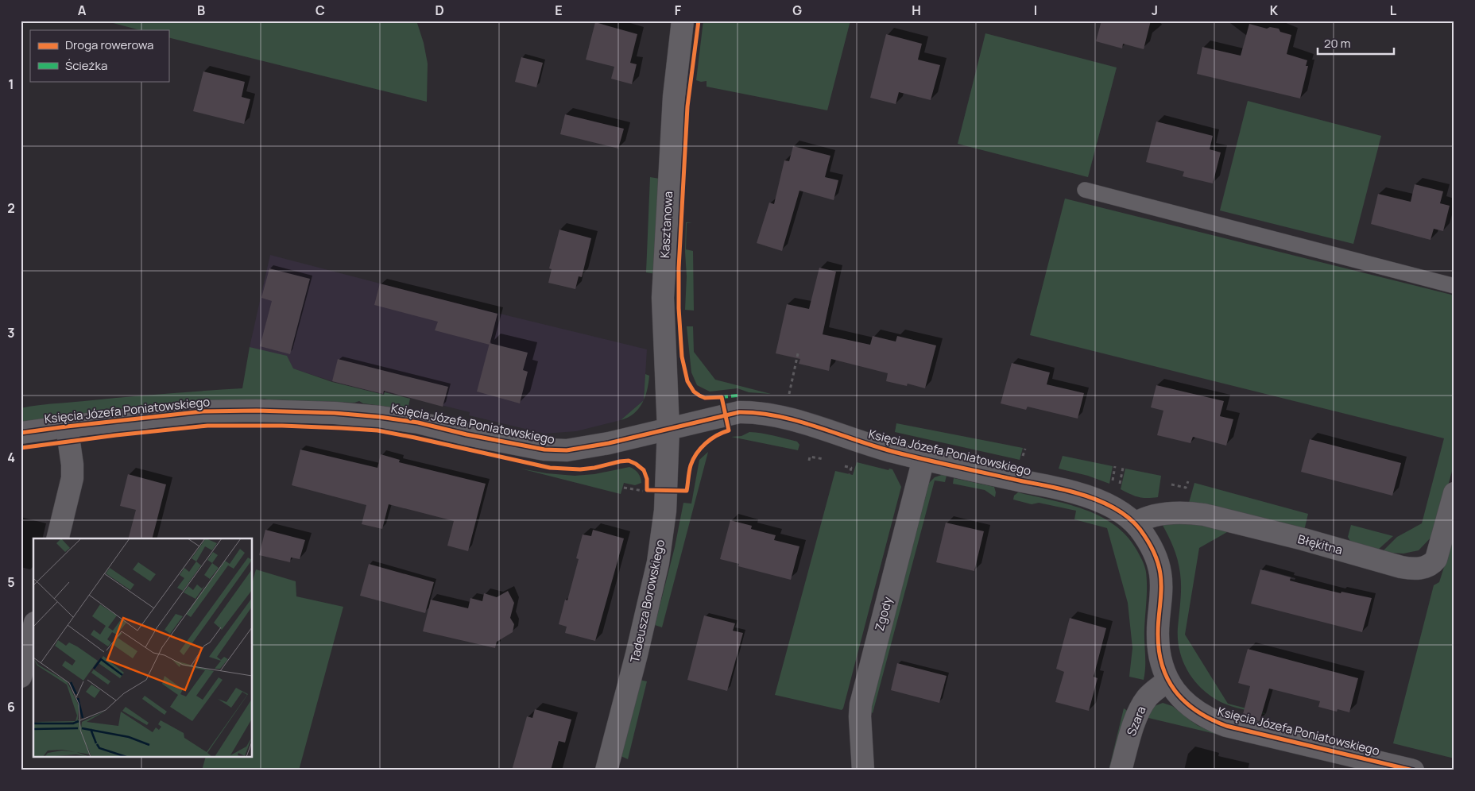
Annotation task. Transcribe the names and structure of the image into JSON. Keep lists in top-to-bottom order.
{
  "streets": {
    "street": [
      "Kasztanowa",
      "Księcia Józefa Poniatowskiego",
      "Błękitna",
      "Tadeusza Borowskiego",
      "Zgody",
      "Szara"
    ]
  },
  "crossings": [
    ["Kasztanowa", "Księcia Józefa Poniatowskiego"],
    ["Kasztanowa", "Tadeusza Borowskiego"],
    ["Księcia Józefa Poniatowskiego", "Błękitna"],
    ["Księcia Józefa Poniatowskiego", "Tadeusza Borowskiego"],
    ["Księcia Józefa Poniatowskiego", "Zgody"],
    ["Księcia Józefa Poniatowskiego", "Szara"]
  ],
  "legend": ["Droga rowerowa", "Ścieżka"],
  "scale_bar": "20 m",
  "grid": {
    "columns": [
      "A",
      "B",
      "C",
      "D",
      "E",
      "F",
      "G",
      "H",
      "I",
      "J",
      "K",
      "L"
    ],
    "rows": [
      "1",
      "2",
      "3",
      "4",
      "5",
      "6"
    ]
  }
}
